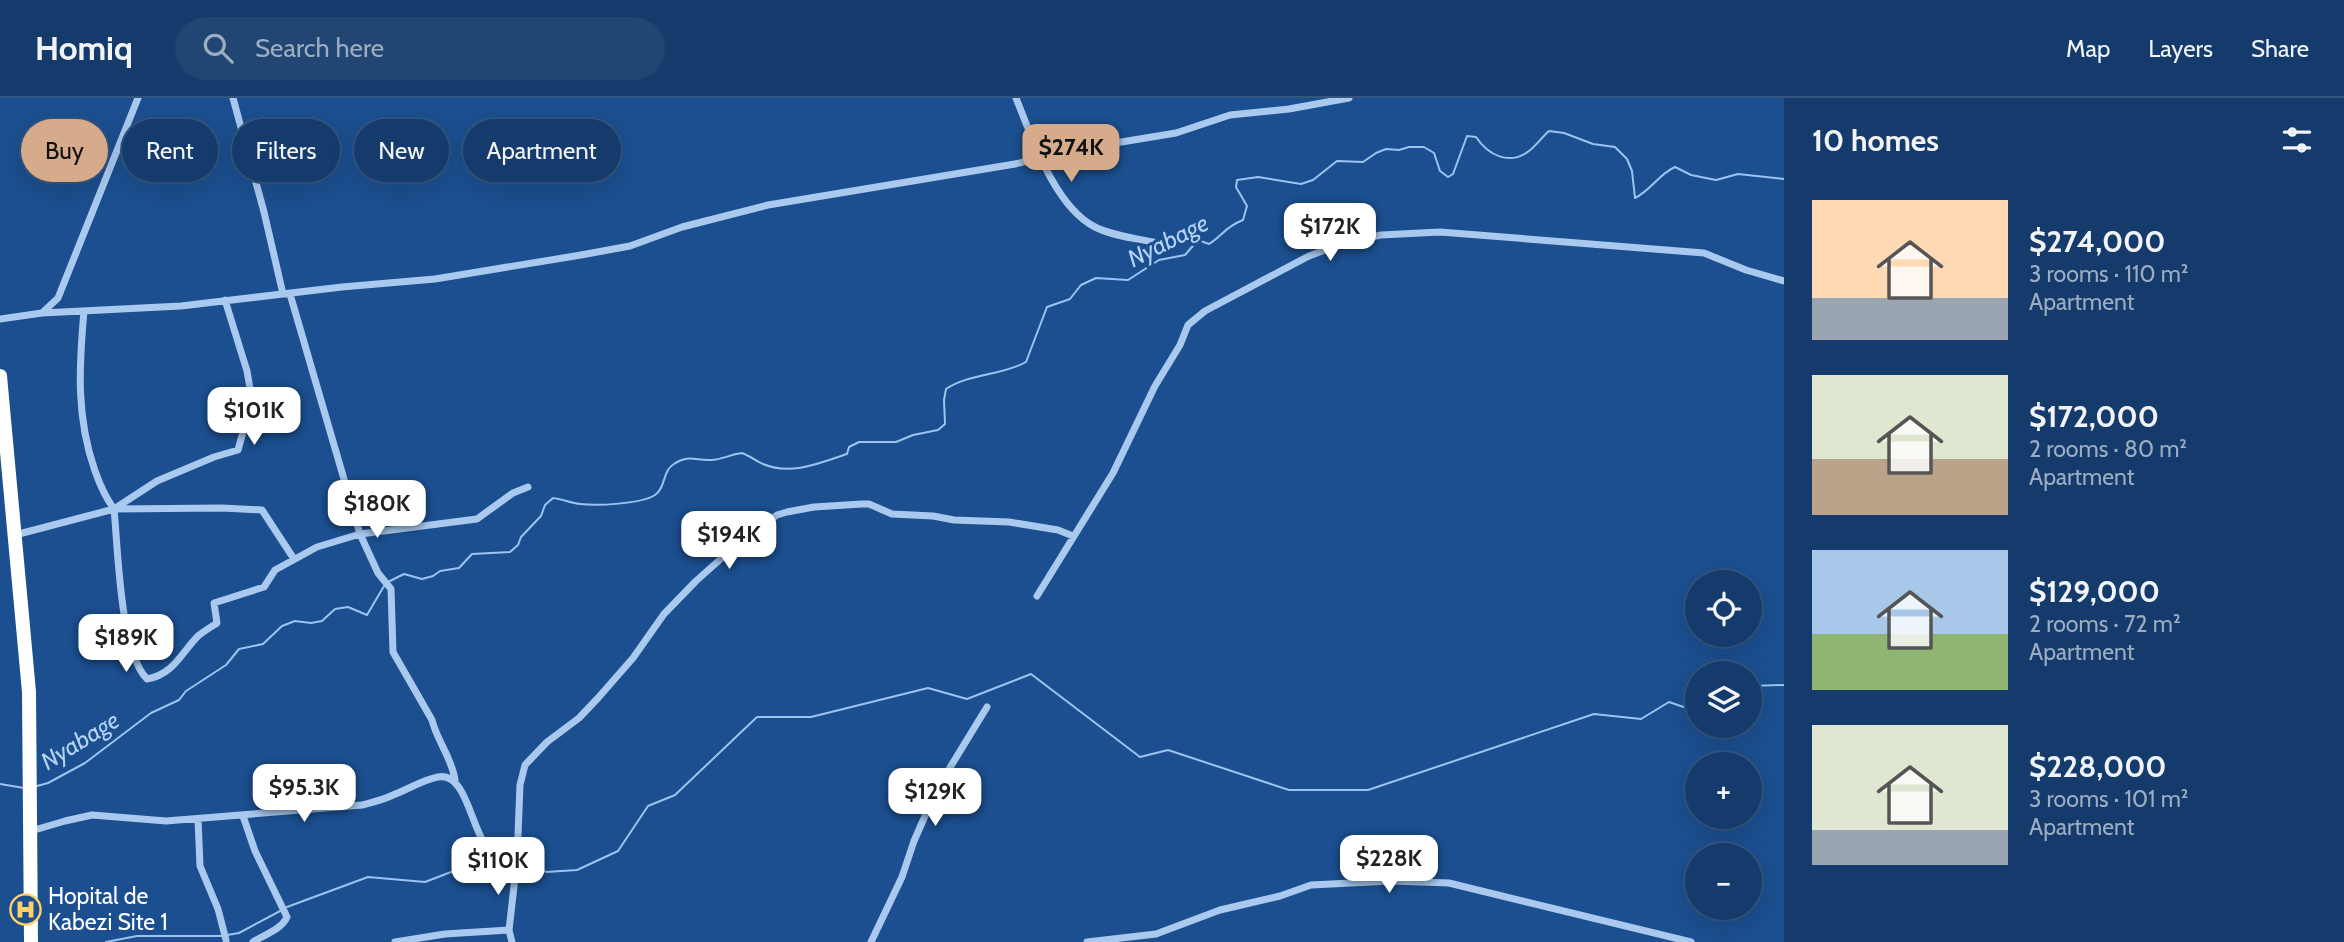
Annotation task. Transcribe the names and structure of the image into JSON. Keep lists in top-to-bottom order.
{
  "water": ["Nyabage"],
  "places": {
    "hospital": ["Hopital de Kabezi Site 1"]
  },
  "page": {
    "header": "Homiq",
    "search": "Search here",
    "nav": ["Map", "Layers", "Share"],
    "heading": "10 homes",
    "chip": [
      "Buy",
      "Rent",
      "Filters",
      "New",
      "Apartment"
    ],
    "price": [
      "$274K",
      "$172K",
      "$101K",
      "$180K",
      "$194K",
      "$189K",
      "$95.3K",
      "$129K",
      "$228K",
      "$110K"
    ],
    "list": [
      {
        "name": "$274,000",
        "note": "3 rooms · 110 m² · Apartment"
      },
      {
        "name": "$172,000",
        "note": "2 rooms · 80 m² · Apartment"
      },
      {
        "name": "$129,000",
        "note": "2 rooms · 72 m² · Apartment"
      },
      {
        "name": "$228,000",
        "note": "3 rooms · 101 m² · Apartment"
      }
    ],
    "map_buttons": ["+", "−"]
  }
}
